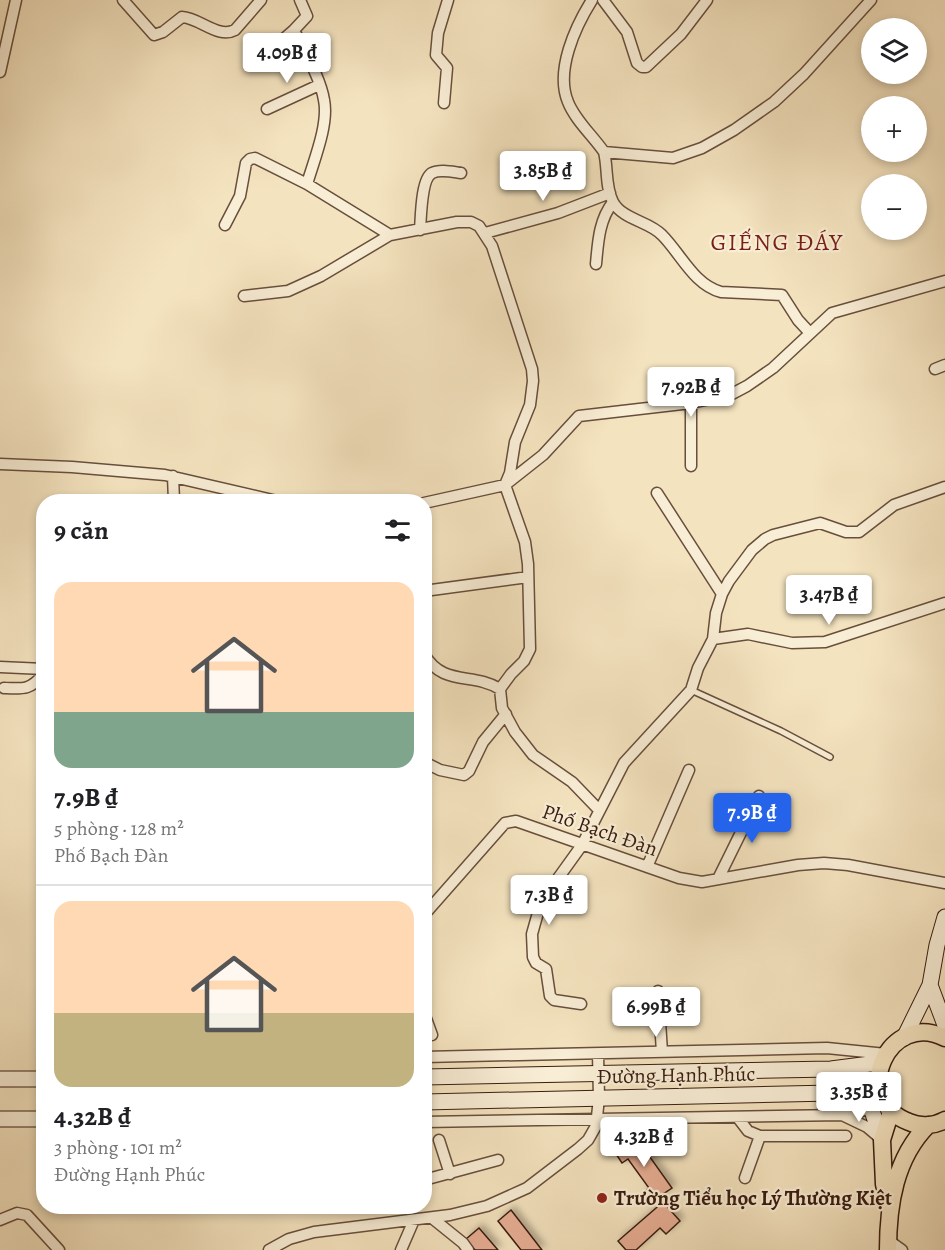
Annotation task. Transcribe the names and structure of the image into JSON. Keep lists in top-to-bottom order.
{
  "streets": {
    "main road": ["Đường Hạnh Phúc"],
    "street": ["Phố Bạch Đàn"]
  },
  "districts": ["GIẾNG ĐÁY"],
  "places": ["Trường Tiểu học Lý Thường Kiệt"],
  "page": {
    "map_buttons": ["+", "−"],
    "price": [
      "4.09B ₫",
      "3.85B ₫",
      "7.92B ₫",
      "3.47B ₫",
      "7.9B ₫",
      "7.3B ₫",
      "6.99B ₫",
      "3.35B ₫",
      "4.32B ₫"
    ],
    "heading": "9 căn",
    "list": [
      {
        "name": "7.9B ₫",
        "note": "5 phòng · 128 m² · Phố Bạch Đàn"
      },
      {
        "name": "4.32B ₫",
        "note": "3 phòng · 101 m² · Đường Hạnh Phúc"
      }
    ]
  }
}
